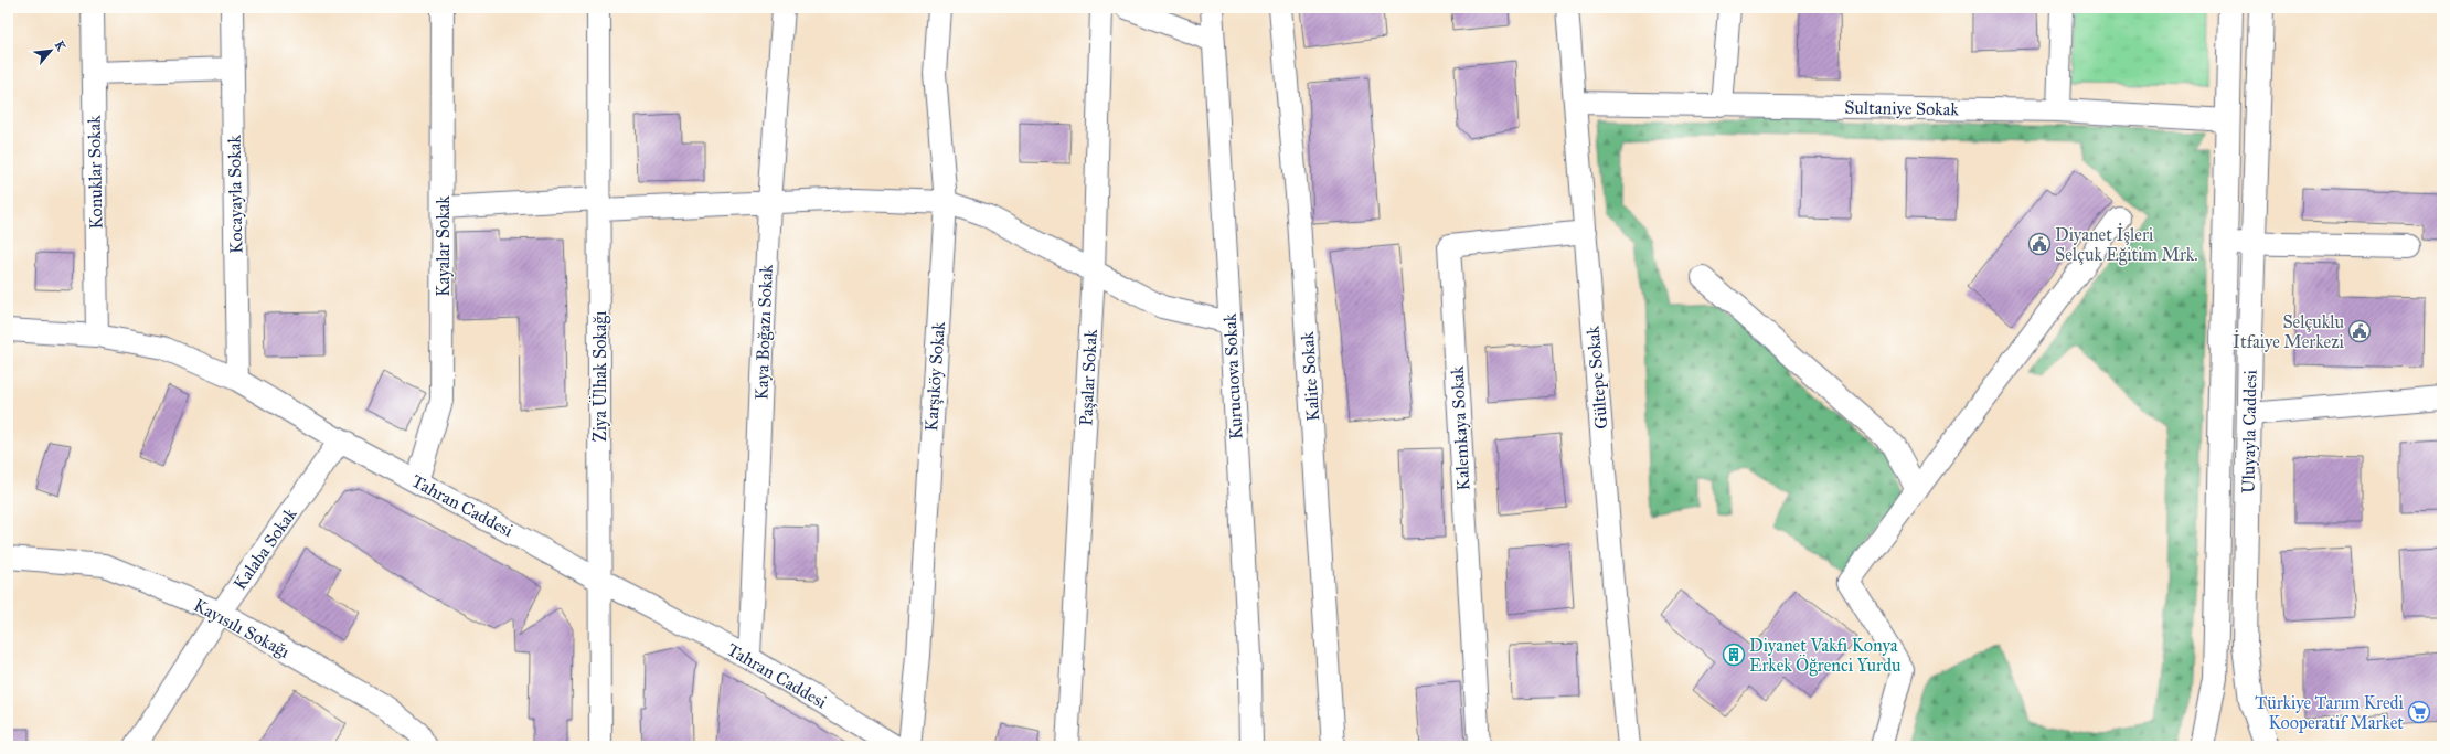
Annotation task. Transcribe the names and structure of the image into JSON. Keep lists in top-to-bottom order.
{
  "streets": {
    "main road": ["Uluyayla Caddesi"],
    "street": [
      "Sultaniye Sokak",
      "Konuklar Sokak",
      "Kocayayla Sokak",
      "Kayalar Sokak",
      "Kaya Boğazı Sokak",
      "Ziya Ülhak Sokağı",
      "Karşıköy Sokak",
      "Kurucuova Sokak",
      "Kalite Sokak",
      "Paşalar Sokak",
      "Gültepe Sokak",
      "Kalemkaya Sokak",
      "Tahran Caddesi",
      "Kalaba Sokak",
      "Kayısılı Sokağı"
    ]
  },
  "crossings": [
    ["Sultaniye Sokak", "Gültepe Sokak"],
    ["Sultaniye Sokak", "Uluyayla Caddesi"],
    ["Konuklar Sokak", "Tahran Caddesi"],
    ["Kocayayla Sokak", "Tahran Caddesi"],
    ["Kayalar Sokak", "Tahran Caddesi"],
    ["Kaya Boğazı Sokak", "Tahran Caddesi"],
    ["Ziya Ülhak Sokağı", "Tahran Caddesi"],
    ["Gültepe Sokak", "Kalemkaya Sokak"],
    ["Tahran Caddesi", "Kalaba Sokak"],
    ["Kalaba Sokak", "Kayısılı Sokağı"]
  ],
  "places": {
    "public building": ["Diyanet İşleri Selçuk Eğitim Mrk.", "Selçuklu İtfaiye Merkezi"],
    "building": ["Diyanet Vakfı Konya Erkek Öğrenci Yurdu"],
    "supermarket": ["Türkiye Tarım Kredi Kooperatif Market"]
  },
  "north": "top right"
}
